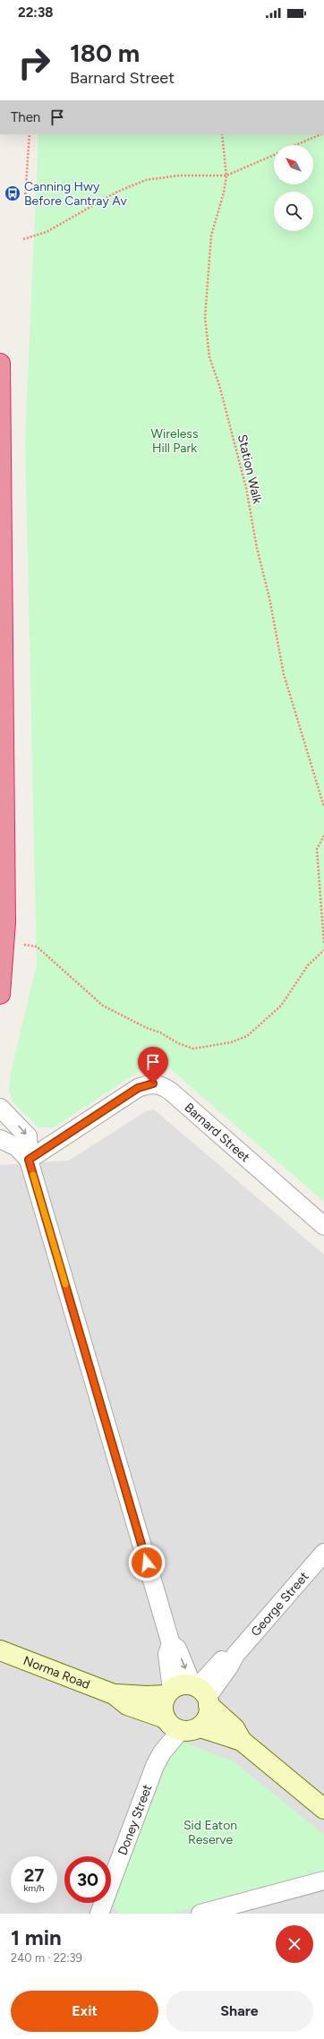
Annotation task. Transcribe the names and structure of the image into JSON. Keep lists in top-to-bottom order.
{
  "streets": {
    "street": [
      "Barnard Street",
      "George Street",
      "Norma Road",
      "Doney Street"
    ],
    "path": ["Station Walk"]
  },
  "crossings": [
    ["George Street", "Norma Road"],
    ["George Street", "Doney Street"],
    ["Norma Road", "Doney Street"]
  ],
  "parks": ["Wireless Hill Park", "Sid Eaton Reserve"],
  "places": {
    "bus stop": ["Canning Hwy Before Cantray Av"]
  },
  "north": "top left",
  "page": {
    "status": "22:38",
    "turn": ["180 m", "Barnard Street"],
    "then": "Then",
    "speed": "27 km/h",
    "limit": "30",
    "heading": ["1 min", "240 m · 22:39"],
    "buttons": ["Exit", "Share"]
  }
}
